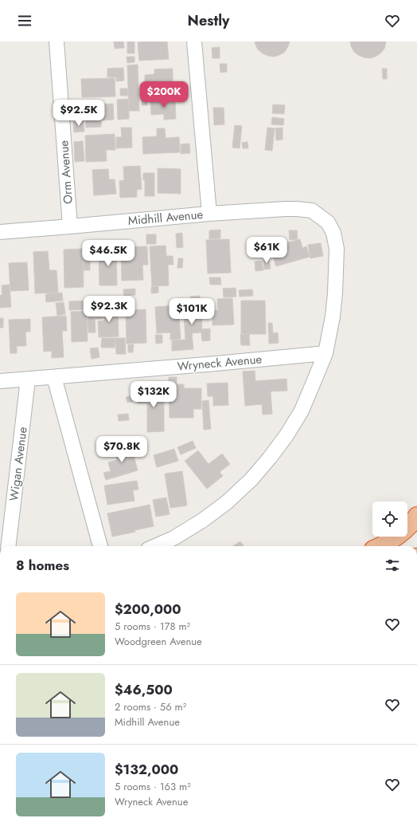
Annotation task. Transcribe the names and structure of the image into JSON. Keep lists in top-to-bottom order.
{
  "streets": {
    "street": [
      "Orm Avenue",
      "Midhill Avenue",
      "Wryneck Avenue",
      "Wigan Avenue"
    ]
  },
  "crossings": [
    ["Orm Avenue", "Midhill Avenue"],
    ["Midhill Avenue", "Wryneck Avenue"],
    ["Wryneck Avenue", "Wigan Avenue"]
  ],
  "page": {
    "header": "Nestly",
    "price": [
      "$200K",
      "$92.5K",
      "$61K",
      "$46.5K",
      "$92.3K",
      "$101K",
      "$132K",
      "$70.8K"
    ],
    "heading": "8 homes",
    "list": [
      {
        "name": "$200,000",
        "note": "5 rooms · 178 m² · Woodgreen Avenue"
      },
      {
        "name": "$46,500",
        "note": "2 rooms · 56 m² · Midhill Avenue"
      },
      {
        "name": "$132,000",
        "note": "5 rooms · 163 m² · Wryneck Avenue"
      }
    ]
  }
}
